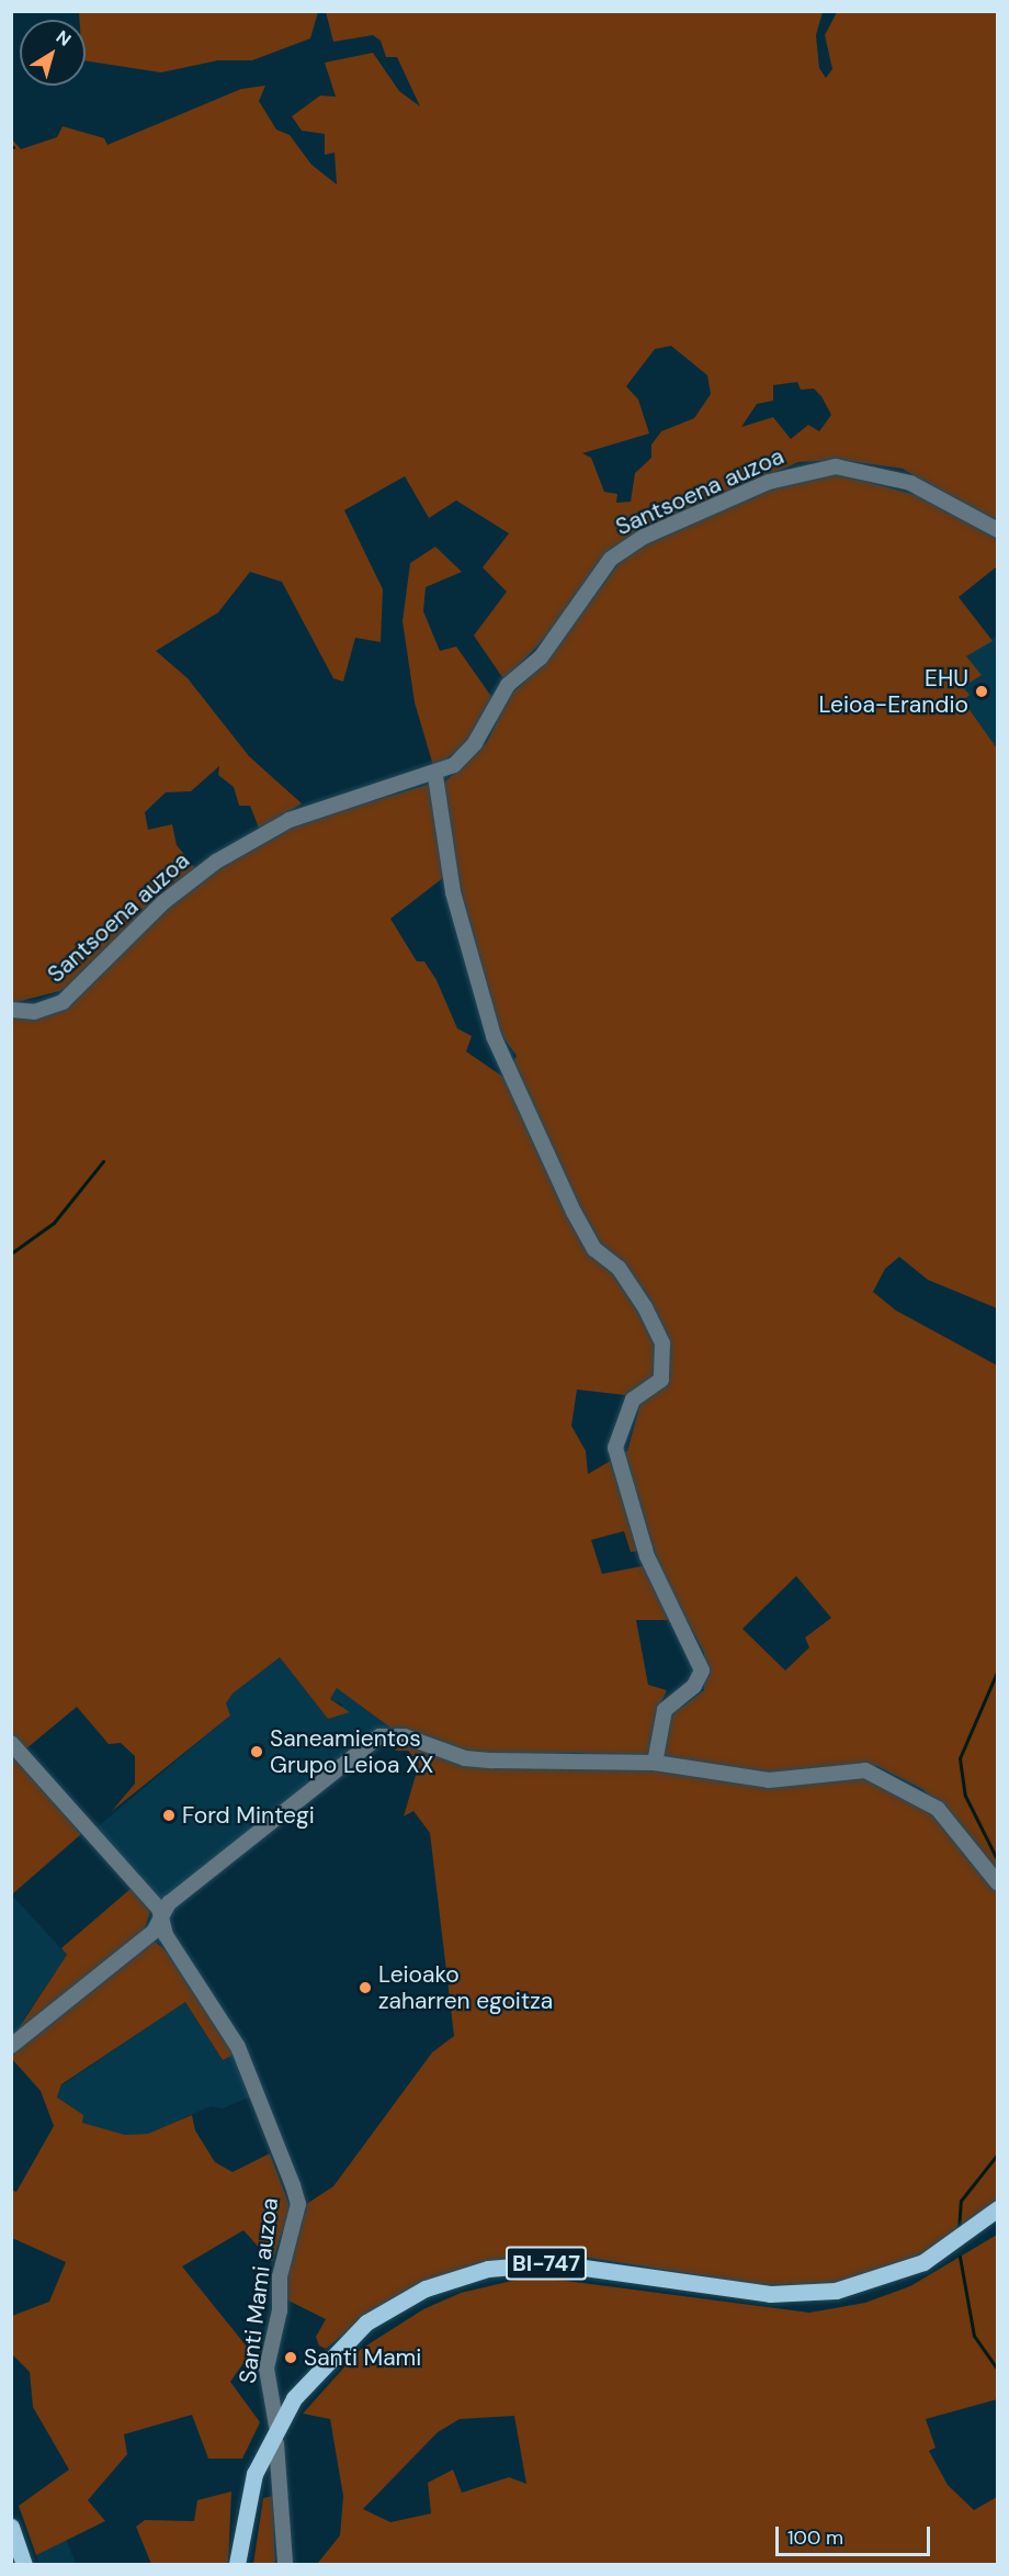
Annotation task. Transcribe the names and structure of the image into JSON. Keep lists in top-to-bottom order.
{
  "streets": {
    "main road": ["BI-747"],
    "street": ["Santsoena auzoa", "Santi Mami auzoa"]
  },
  "crossings": [
    ["BI-747", "Santi Mami auzoa"]
  ],
  "places": [
    "EHU Leioa-Erandio",
    "Saneamientos Grupo Leioa XX",
    "Ford Mintegi",
    "Leioako zaharren egoitza",
    "Santi Mami"
  ],
  "scale_bar": "100 m",
  "north": "top right"
}
